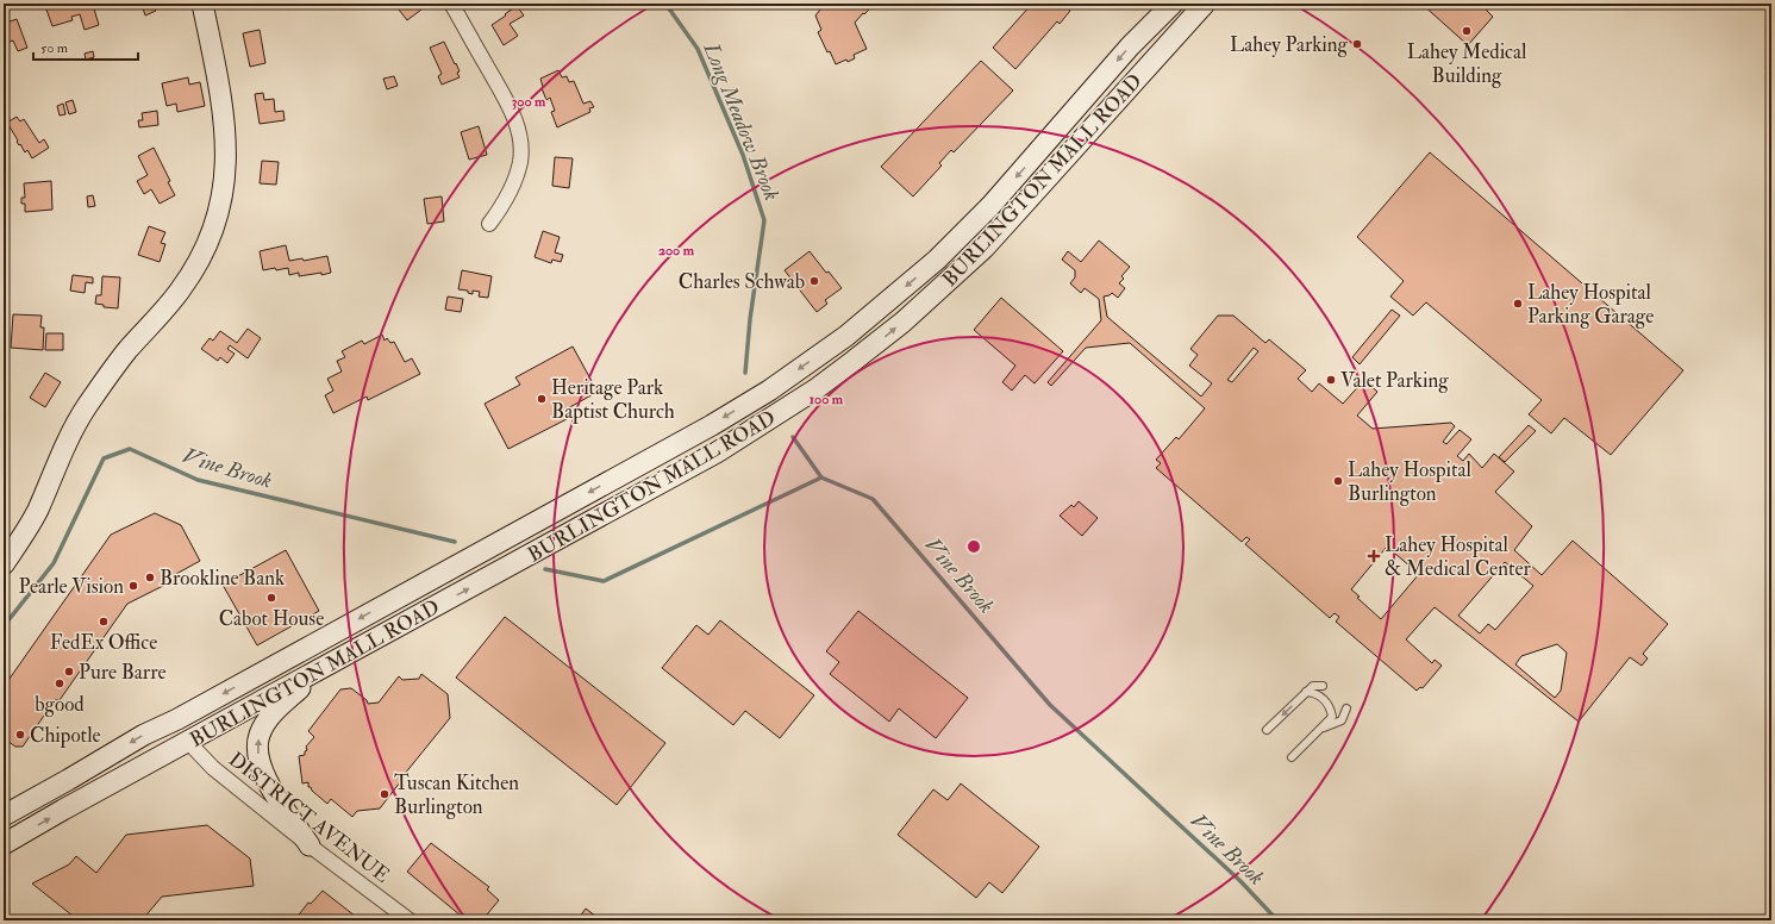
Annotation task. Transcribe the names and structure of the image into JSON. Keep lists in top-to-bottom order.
{
  "streets": {
    "main road": ["BURLINGTON MALL ROAD"],
    "street": ["DISTRICT AVENUE"]
  },
  "crossings": [
    ["BURLINGTON MALL ROAD", "DISTRICT AVENUE"]
  ],
  "water": ["Long Meadow Brook", "Vine Brook"],
  "places": {
    "other": [
      "Lahey Medical Building",
      "Lahey Parking",
      "Charles Schwab",
      "Lahey Hospital Parking Garage",
      "Valet Parking",
      "Heritage Park Baptist Church",
      "Lahey Hospital Burlington",
      "Brookline Bank",
      "Pearle Vision",
      "Cabot House",
      "FedEx Office",
      "Pure Barre",
      "bgood",
      "Chipotle",
      "Tuscan Kitchen Burlington"
    ],
    "health": ["Lahey Hospital & Medical Center"]
  },
  "scale_bar": "50 m",
  "rings": ["300 m", "200 m", "100 m"]
}
